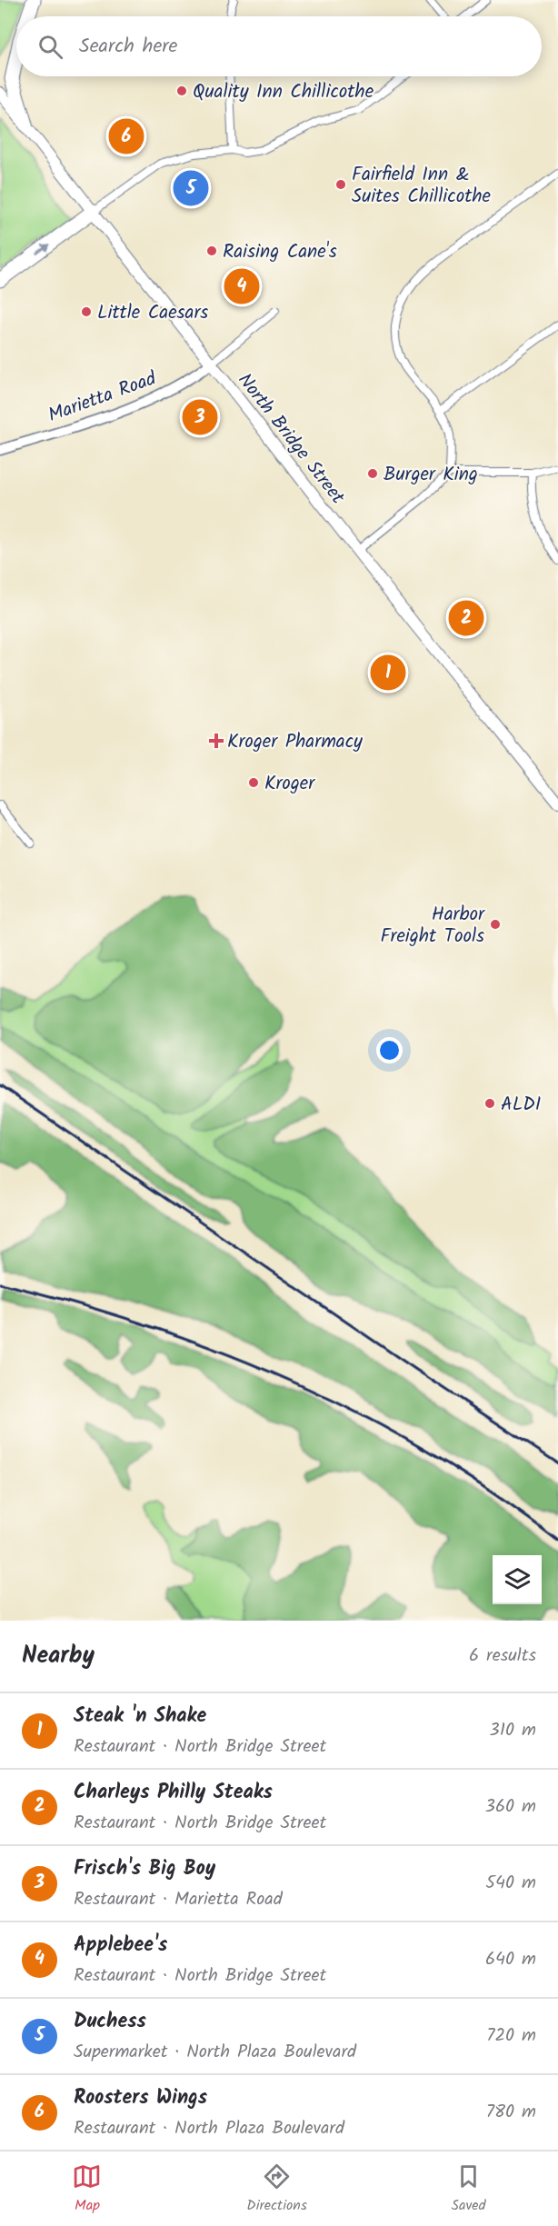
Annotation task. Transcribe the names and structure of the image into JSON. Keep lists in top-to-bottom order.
{
  "streets": {
    "main road": ["North Bridge Street"],
    "street": ["Marietta Road"]
  },
  "crossings": [
    ["Marietta Road", "North Bridge Street"]
  ],
  "places": {
    "other": [
      "Quality Inn Chillicothe",
      "Fairfield Inn & Suites Chillicothe",
      "Raising Cane's",
      "Little Caesars",
      "Burger King",
      "Kroger",
      "Harbor Freight Tools",
      "ALDI"
    ],
    "health": ["Kroger Pharmacy"]
  },
  "page": {
    "search": "Search here",
    "pins": [
      "6",
      "5",
      "4",
      "3",
      "2",
      "1"
    ],
    "heading": ["Nearby", "6 results"],
    "list": [
      {
        "mark": "1",
        "name": "Steak 'n Shake",
        "note": "Restaurant · North Bridge Street",
        "value": "310 m"
      },
      {
        "mark": "2",
        "name": "Charleys Philly Steaks",
        "note": "Restaurant · North Bridge Street",
        "value": "360 m"
      },
      {
        "mark": "3",
        "name": "Frisch's Big Boy",
        "note": "Restaurant · Marietta Road",
        "value": "540 m"
      },
      {
        "mark": "4",
        "name": "Applebee's",
        "note": "Restaurant · North Bridge Street",
        "value": "640 m"
      },
      {
        "mark": "5",
        "name": "Duchess",
        "note": "Supermarket · North Plaza Boulevard",
        "value": "720 m"
      },
      {
        "mark": "6",
        "name": "Roosters Wings",
        "note": "Restaurant · North Plaza Boulevard",
        "value": "780 m"
      }
    ],
    "nav": ["Map", "Directions", "Saved"]
  }
}
